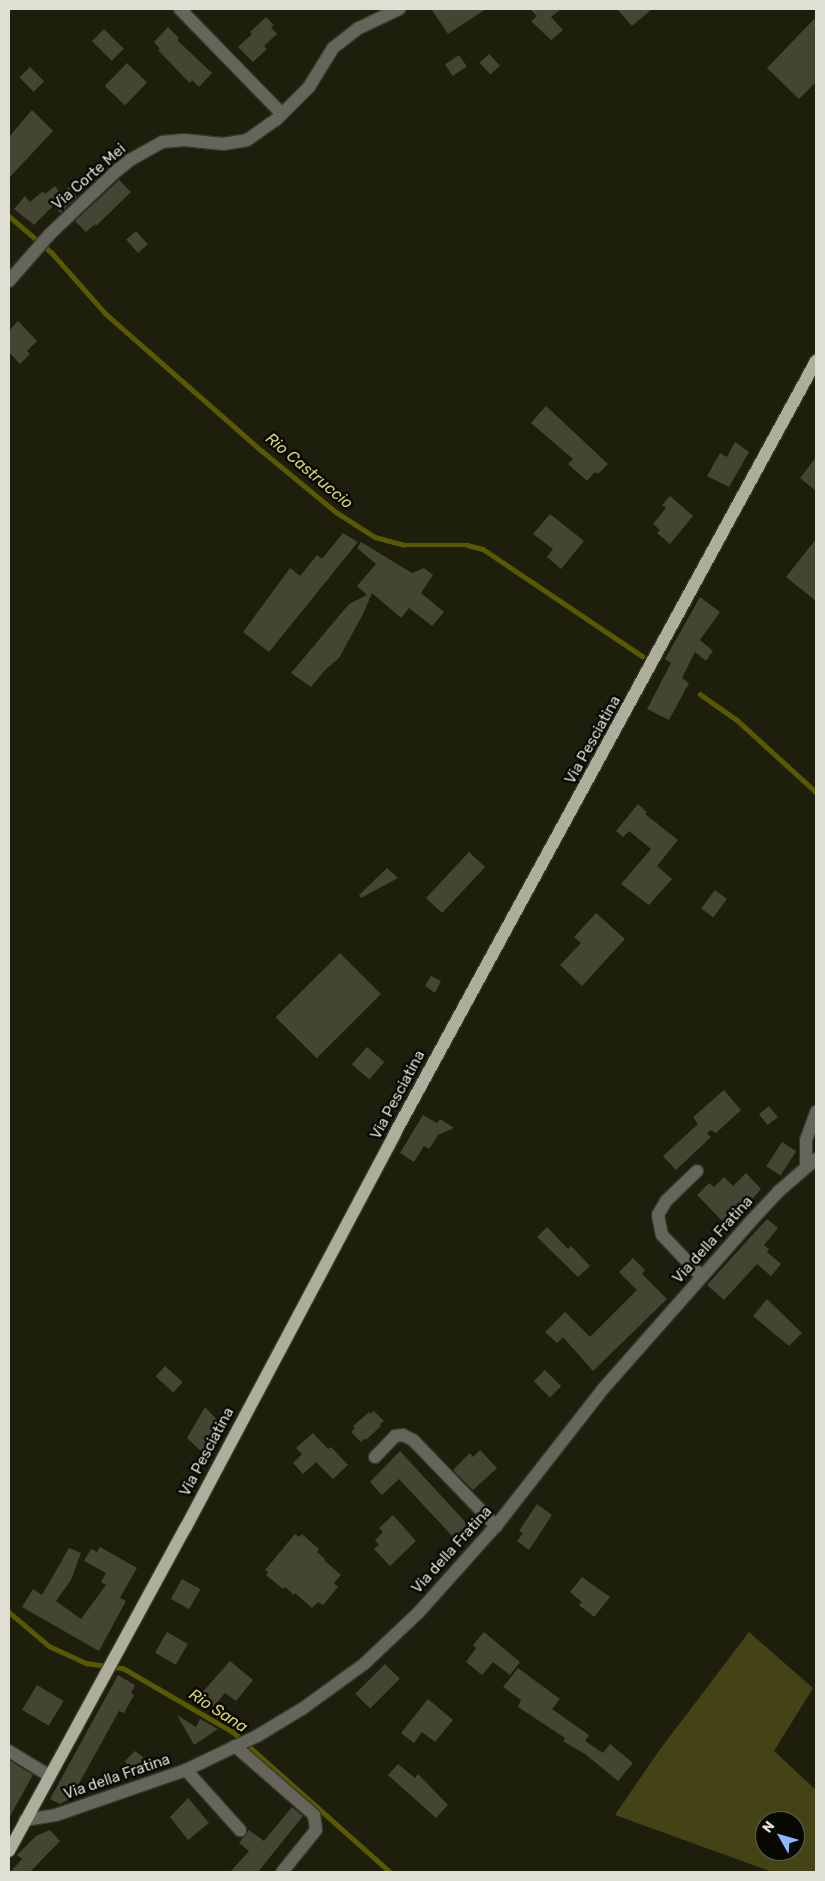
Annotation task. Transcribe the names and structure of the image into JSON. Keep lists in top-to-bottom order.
{
  "streets": {
    "main road": ["Via Pesciatina"],
    "street": ["Via Corte Mei", "Via della Fratina"]
  },
  "crossings": [
    ["Via Pesciatina", "Via della Fratina"]
  ],
  "water": ["Rio Castruccio", "Rio Sana"],
  "north": "top left"
}
